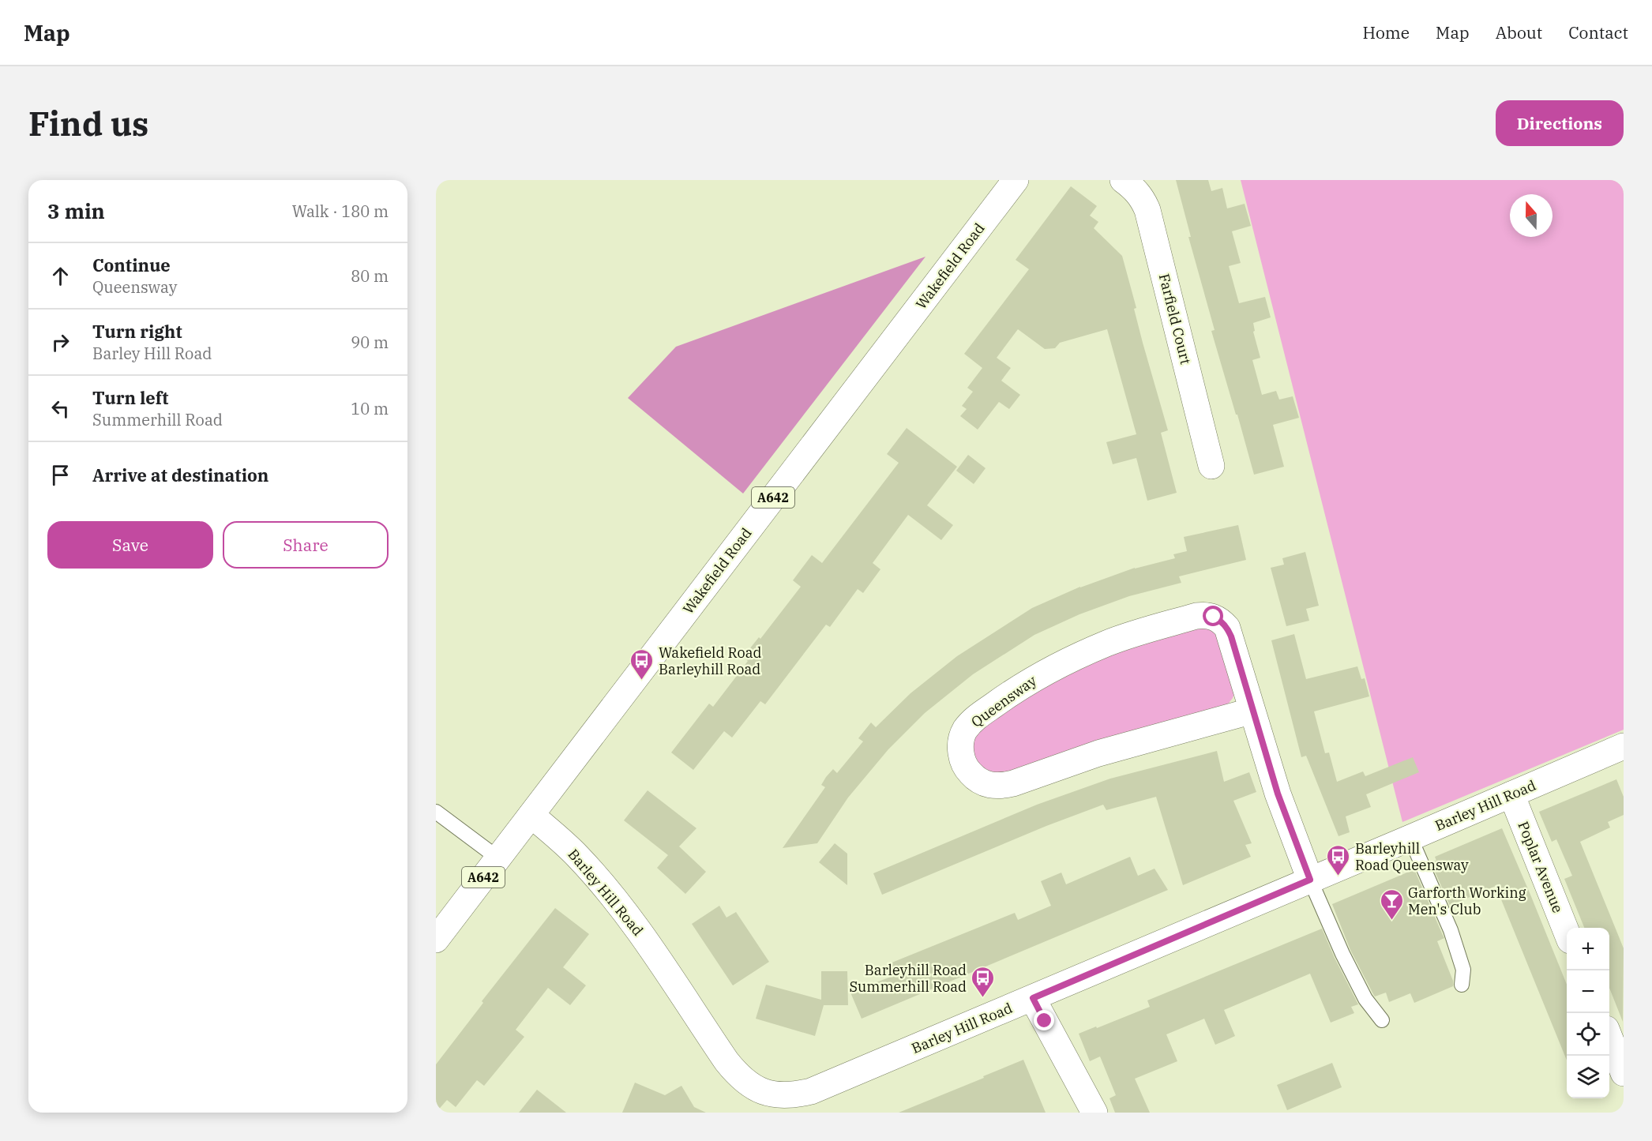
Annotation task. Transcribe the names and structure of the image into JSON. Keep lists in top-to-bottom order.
{
  "streets": {
    "street": [
      "Wakefield Road",
      "Farfield Court",
      "A642",
      "Queensway",
      "Barley Hill Road",
      "Poplar Avenue"
    ]
  },
  "crossings": [
    ["Wakefield Road", "Barley Hill Road"],
    ["Queensway", "Barley Hill Road"],
    ["Barley Hill Road", "Poplar Avenue"]
  ],
  "places": {
    "bus stop": ["Wakefield Road Barleyhill Road", "Barleyhill Road Queensway", "Barleyhill Road Summerhill Road"],
    "bar": ["Garforth Working Men's Club"]
  },
  "north": "top",
  "page": {
    "header": "Map",
    "nav": [
      "Home",
      "Map",
      "About",
      "Contact"
    ],
    "buttons": [
      "Directions",
      ["Save", "Share"]
    ],
    "title": "Find us",
    "heading": ["3 min", "Walk · 180 m"],
    "list": [
      ["Continue", "Queensway", "80 m"],
      ["Turn right", "Barley Hill Road", "90 m"],
      ["Turn left", "Summerhill Road", "10 m"],
      "Arrive at destination"
    ],
    "map_buttons": ["+", "−"]
  }
}
